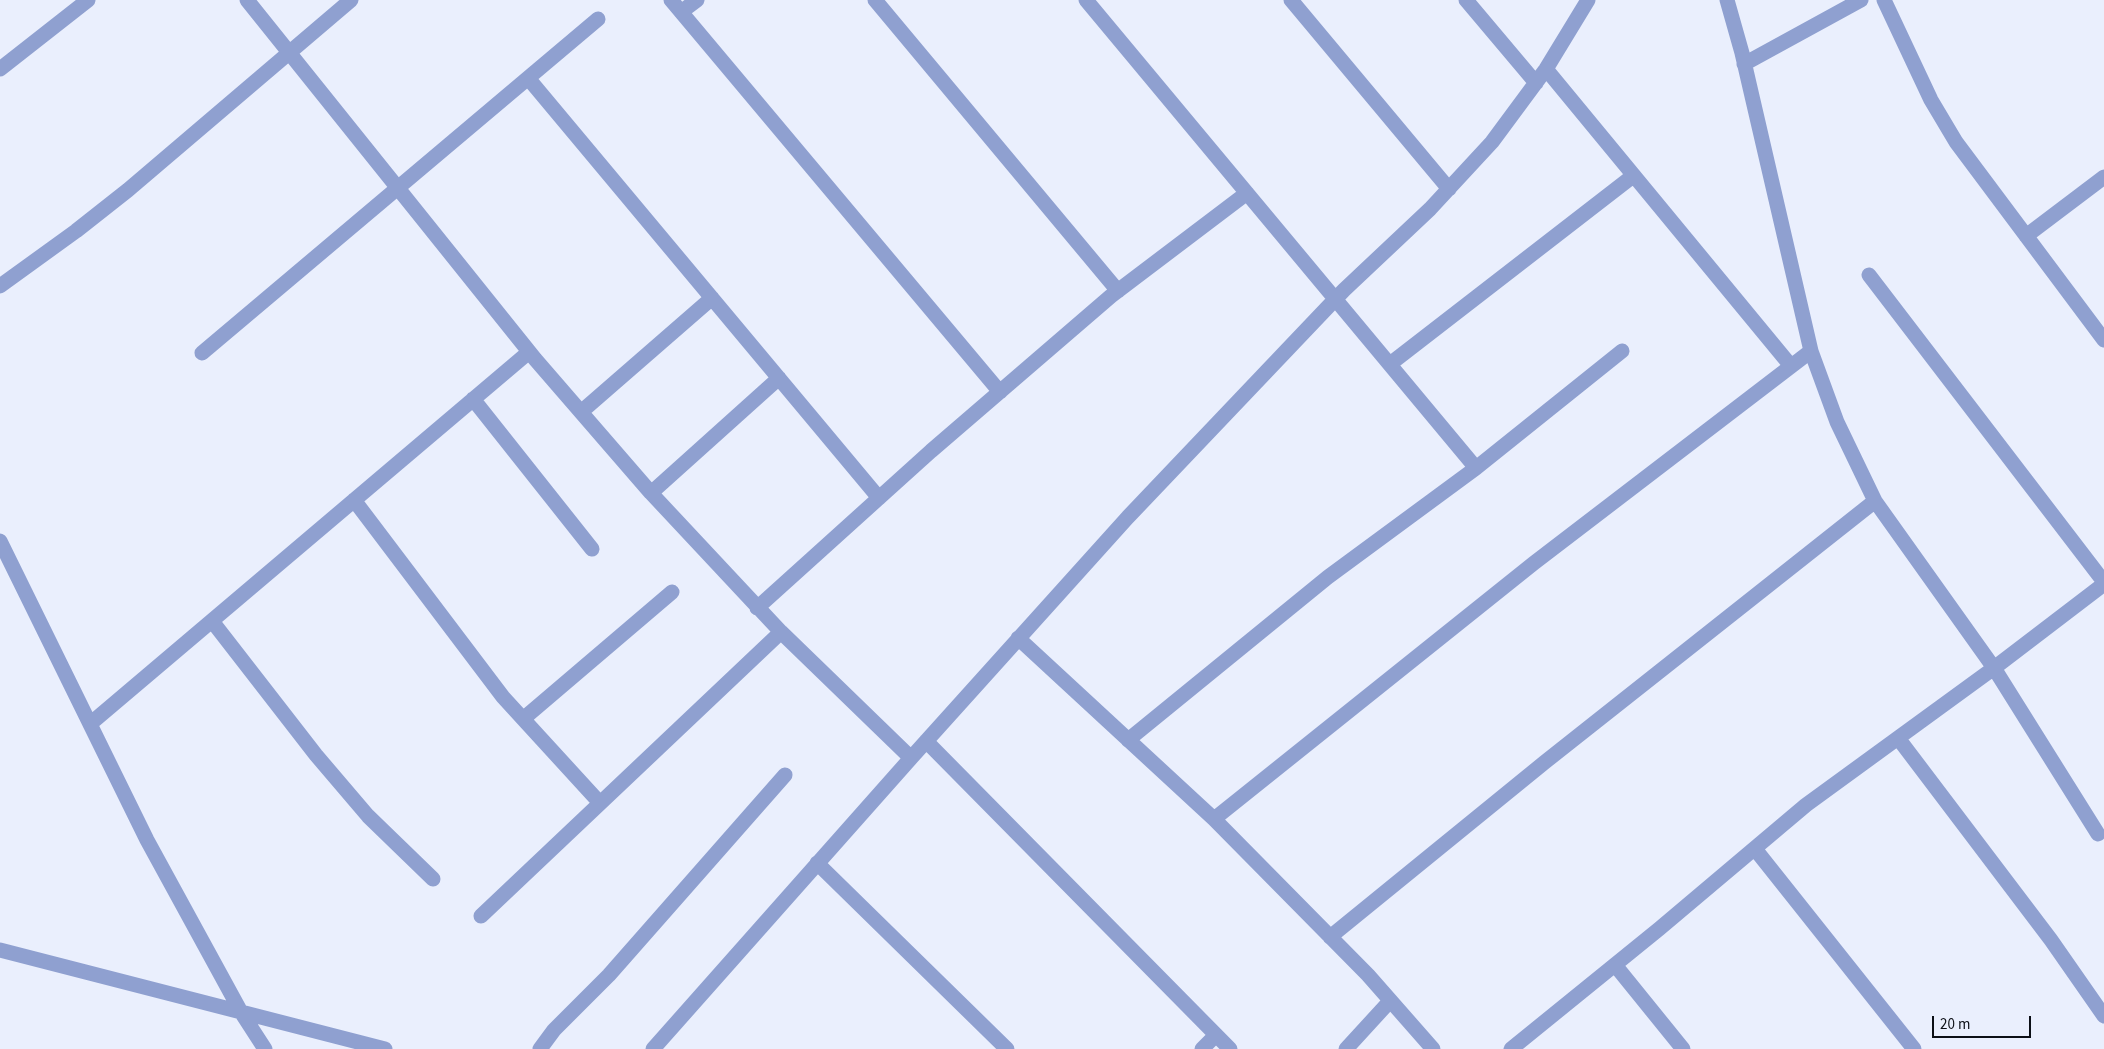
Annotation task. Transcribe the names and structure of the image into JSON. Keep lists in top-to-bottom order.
{
  "scale_bar": "20 m"
}
